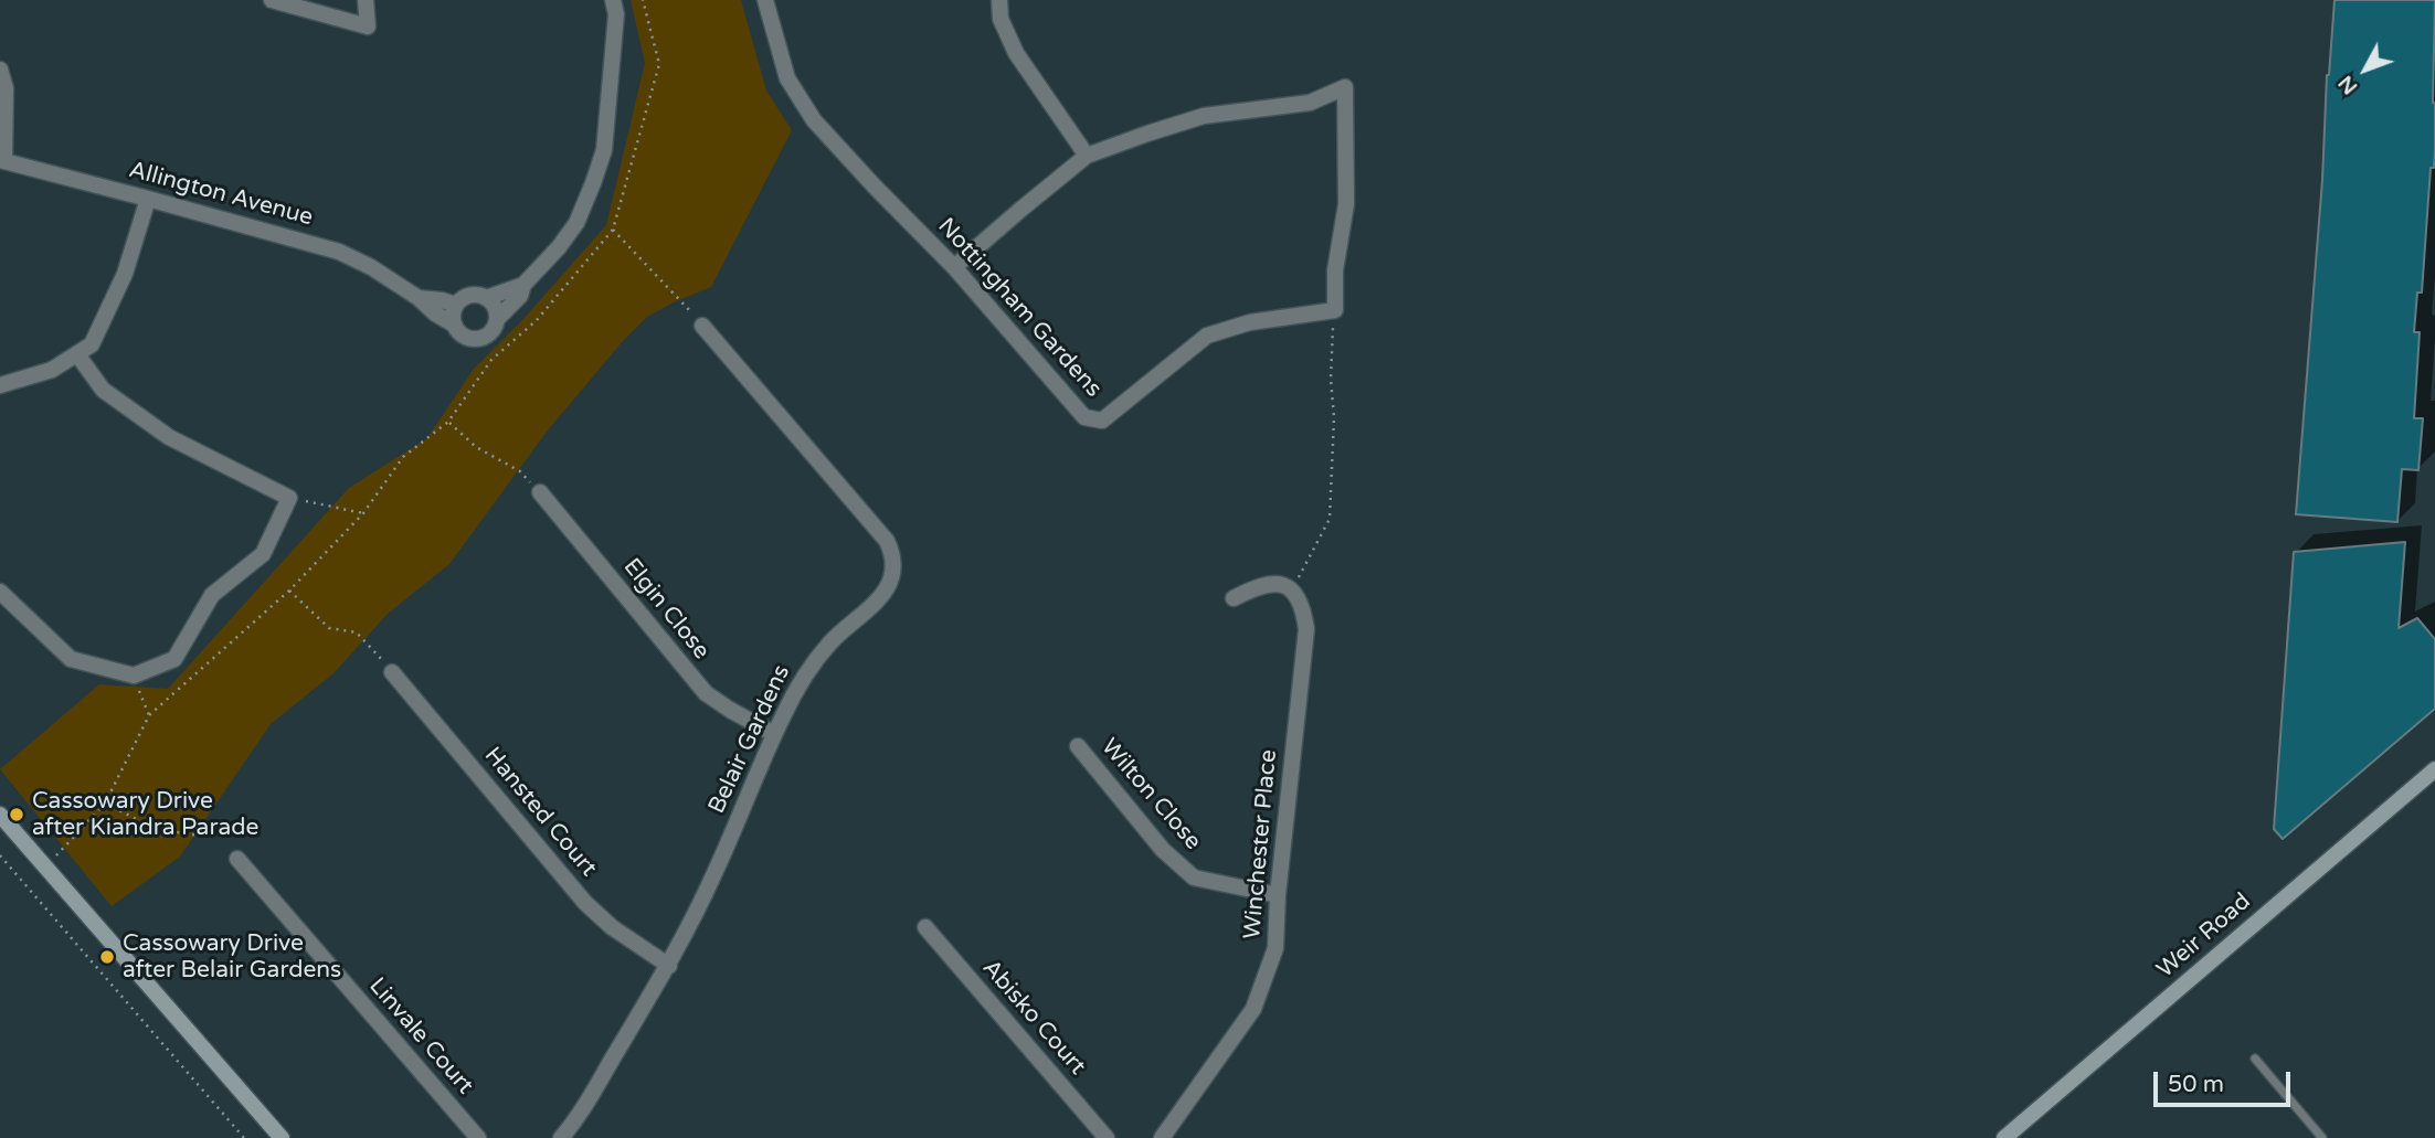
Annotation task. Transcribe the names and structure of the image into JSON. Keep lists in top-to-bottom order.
{
  "streets": {
    "street": [
      "Allington Avenue",
      "Nottingham Gardens",
      "Elgin Close",
      "Belair Gardens",
      "Wilton Close",
      "Hansted Court",
      "Winchester Place",
      "Weir Road",
      "Abisko Court",
      "Linvale Court"
    ]
  },
  "crossings": [
    ["Elgin Close", "Belair Gardens"],
    ["Belair Gardens", "Hansted Court"],
    ["Wilton Close", "Winchester Place"]
  ],
  "places": ["Cassowary Drive after Kiandra Parade", "Cassowary Drive after Belair Gardens"],
  "scale_bar": "50 m",
  "north": "bottom left"
}
